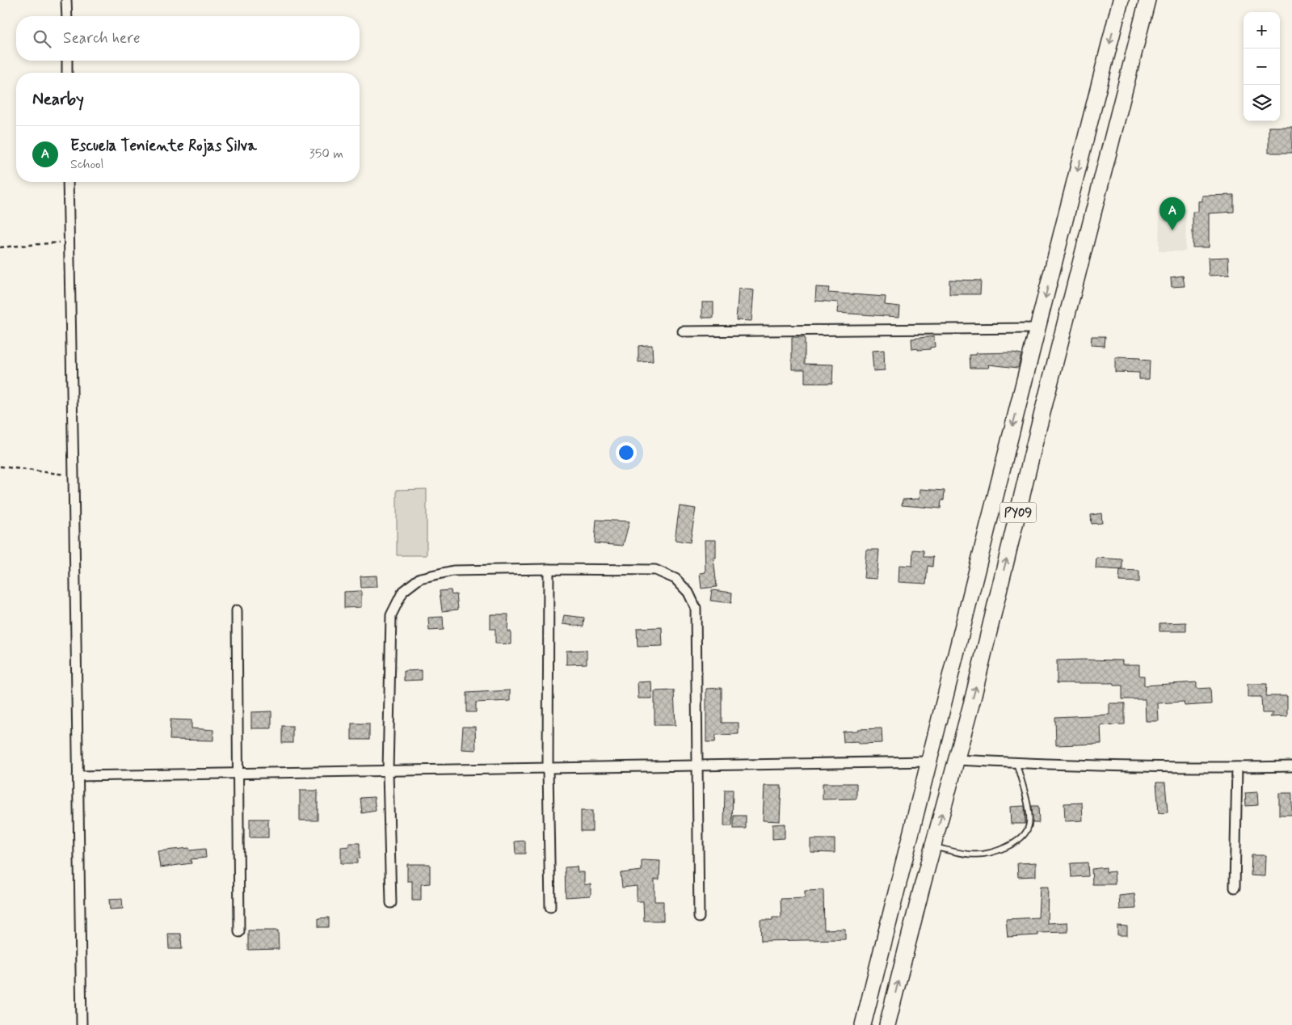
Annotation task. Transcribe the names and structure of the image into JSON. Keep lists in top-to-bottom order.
{
  "streets": {
    "highway": ["PY09"]
  },
  "page": {
    "map_buttons": ["+", "−"],
    "search": "Search here",
    "heading": "Nearby",
    "list": [
      {
        "mark": "A",
        "name": "Escuela Teniente Rojas Silva",
        "note": "School",
        "value": "350 m"
      }
    ],
    "pins": "A"
  }
}
